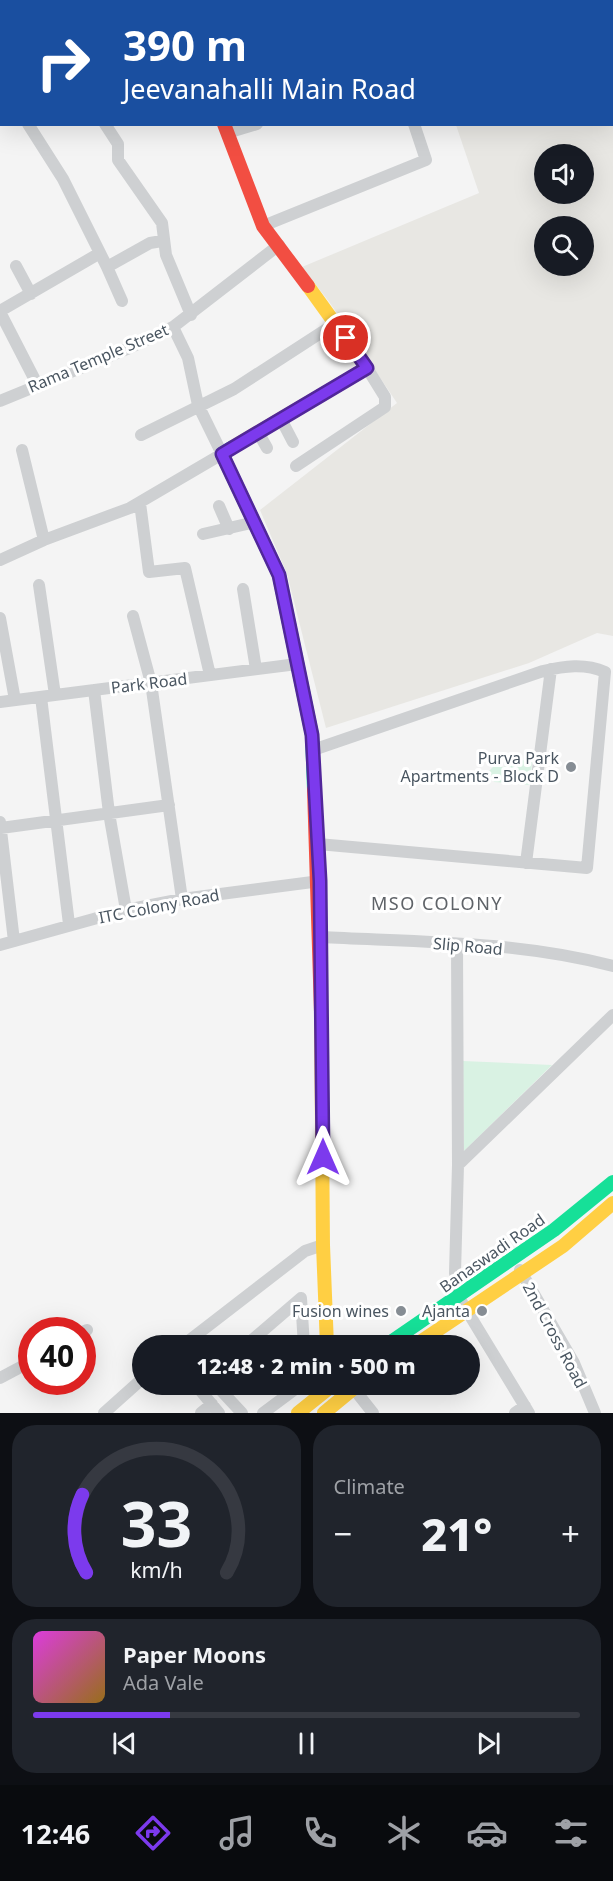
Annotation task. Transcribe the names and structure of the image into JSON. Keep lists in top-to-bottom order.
{
  "streets": {
    "street": [
      "Rama Temple Street",
      "Park Road",
      "ITC Colony Road",
      "Slip Road",
      "Banaswadi Road",
      "2nd Cross Road"
    ]
  },
  "crossings": [
    ["Banaswadi Road", "2nd Cross Road"]
  ],
  "districts": ["MSO COLONY"],
  "places": ["Purva Park Apartments - Block D", "Fusion wines", "Ajanta"],
  "page": {
    "turn": ["390 m", "Jeevanahalli Main Road"],
    "limit": "40",
    "trip": "12:48 · 2 min · 500 m",
    "tile": "Climate",
    "heat": ["−", "21°", "+"],
    "song": ["Paper Moons", "Ada Vale"],
    "tabs": "12:46",
    "gauge": ["33", "km/h"]
  }
}
